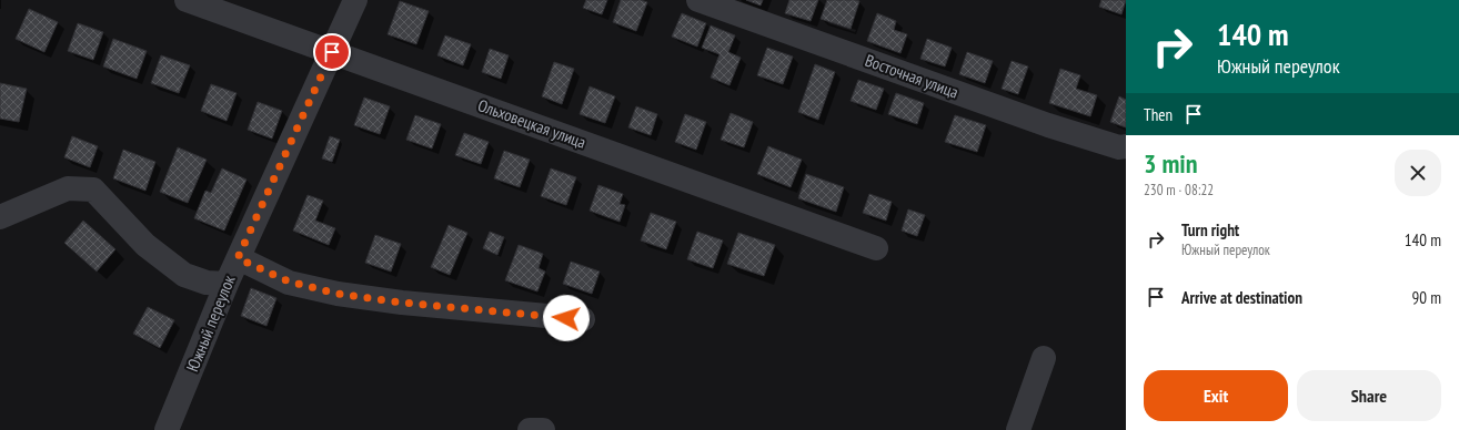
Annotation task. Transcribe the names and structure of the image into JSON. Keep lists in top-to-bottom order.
{
  "streets": {
    "street": ["Восточная улица", "Ольховецкая улица", "Южный переулок"]
  },
  "crossings": [
    ["Ольховецкая улица", "Южный переулок"]
  ],
  "page": {
    "turn": ["140 m", "Южный переулок"],
    "then": "Then",
    "heading": ["3 min", "230 m · 08:22"],
    "list": [
      {
        "name": "Turn right",
        "note": "Южный переулок",
        "value": "140 m"
      },
      {
        "name": "Arrive at destination",
        "value": "90 m"
      }
    ],
    "buttons": ["Exit", "Share"]
  }
}
